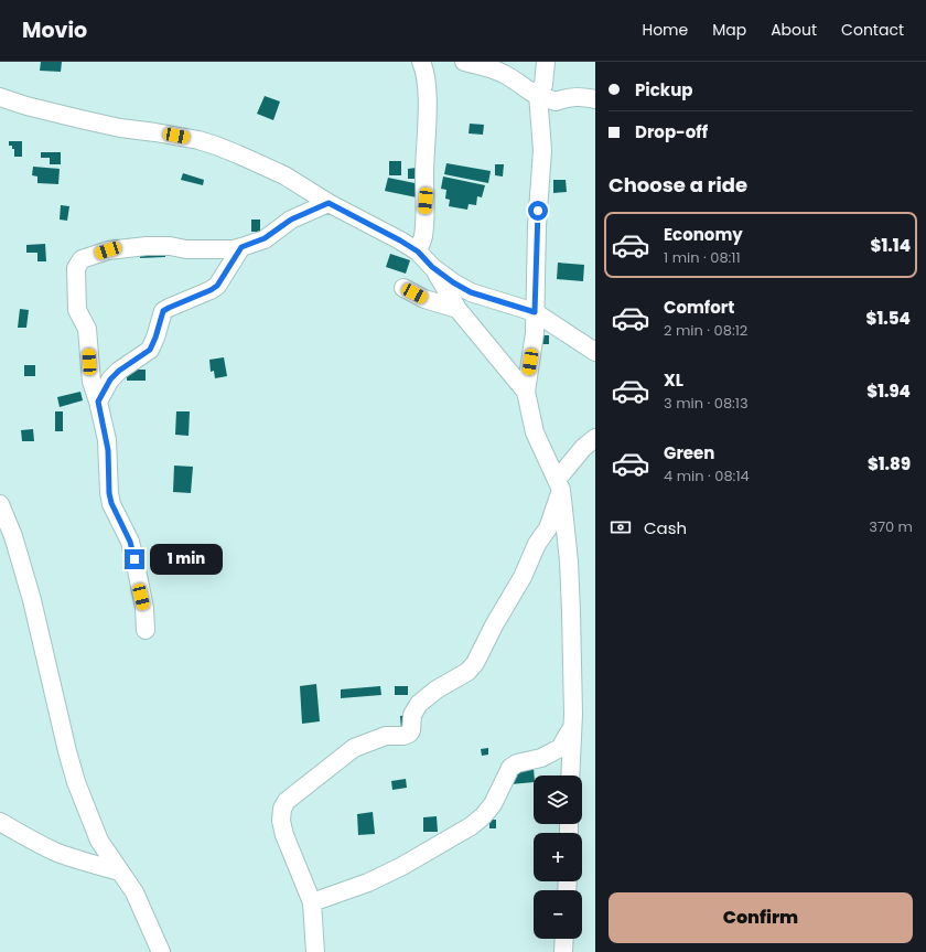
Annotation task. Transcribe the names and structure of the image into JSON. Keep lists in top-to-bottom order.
{
  "page": {
    "header": "Movio",
    "nav": [
      "Home",
      "Map",
      "About",
      "Contact"
    ],
    "banner": ["Pickup", "Drop-off"],
    "heading": "Choose a ride",
    "list": [
      {
        "name": "Economy",
        "note": "1 min · 08:11",
        "value": "$1.14"
      },
      {
        "name": "Comfort",
        "note": "2 min · 08:12",
        "value": "$1.54"
      },
      {
        "name": "XL",
        "note": "3 min · 08:13",
        "value": "$1.94"
      },
      {
        "name": "Green",
        "note": "4 min · 08:14",
        "value": "$1.89"
      }
    ],
    "pay": ["Cash", "370 m"],
    "bubble": "1 min",
    "map_buttons": ["+", "−"],
    "buttons": "Confirm"
  }
}
